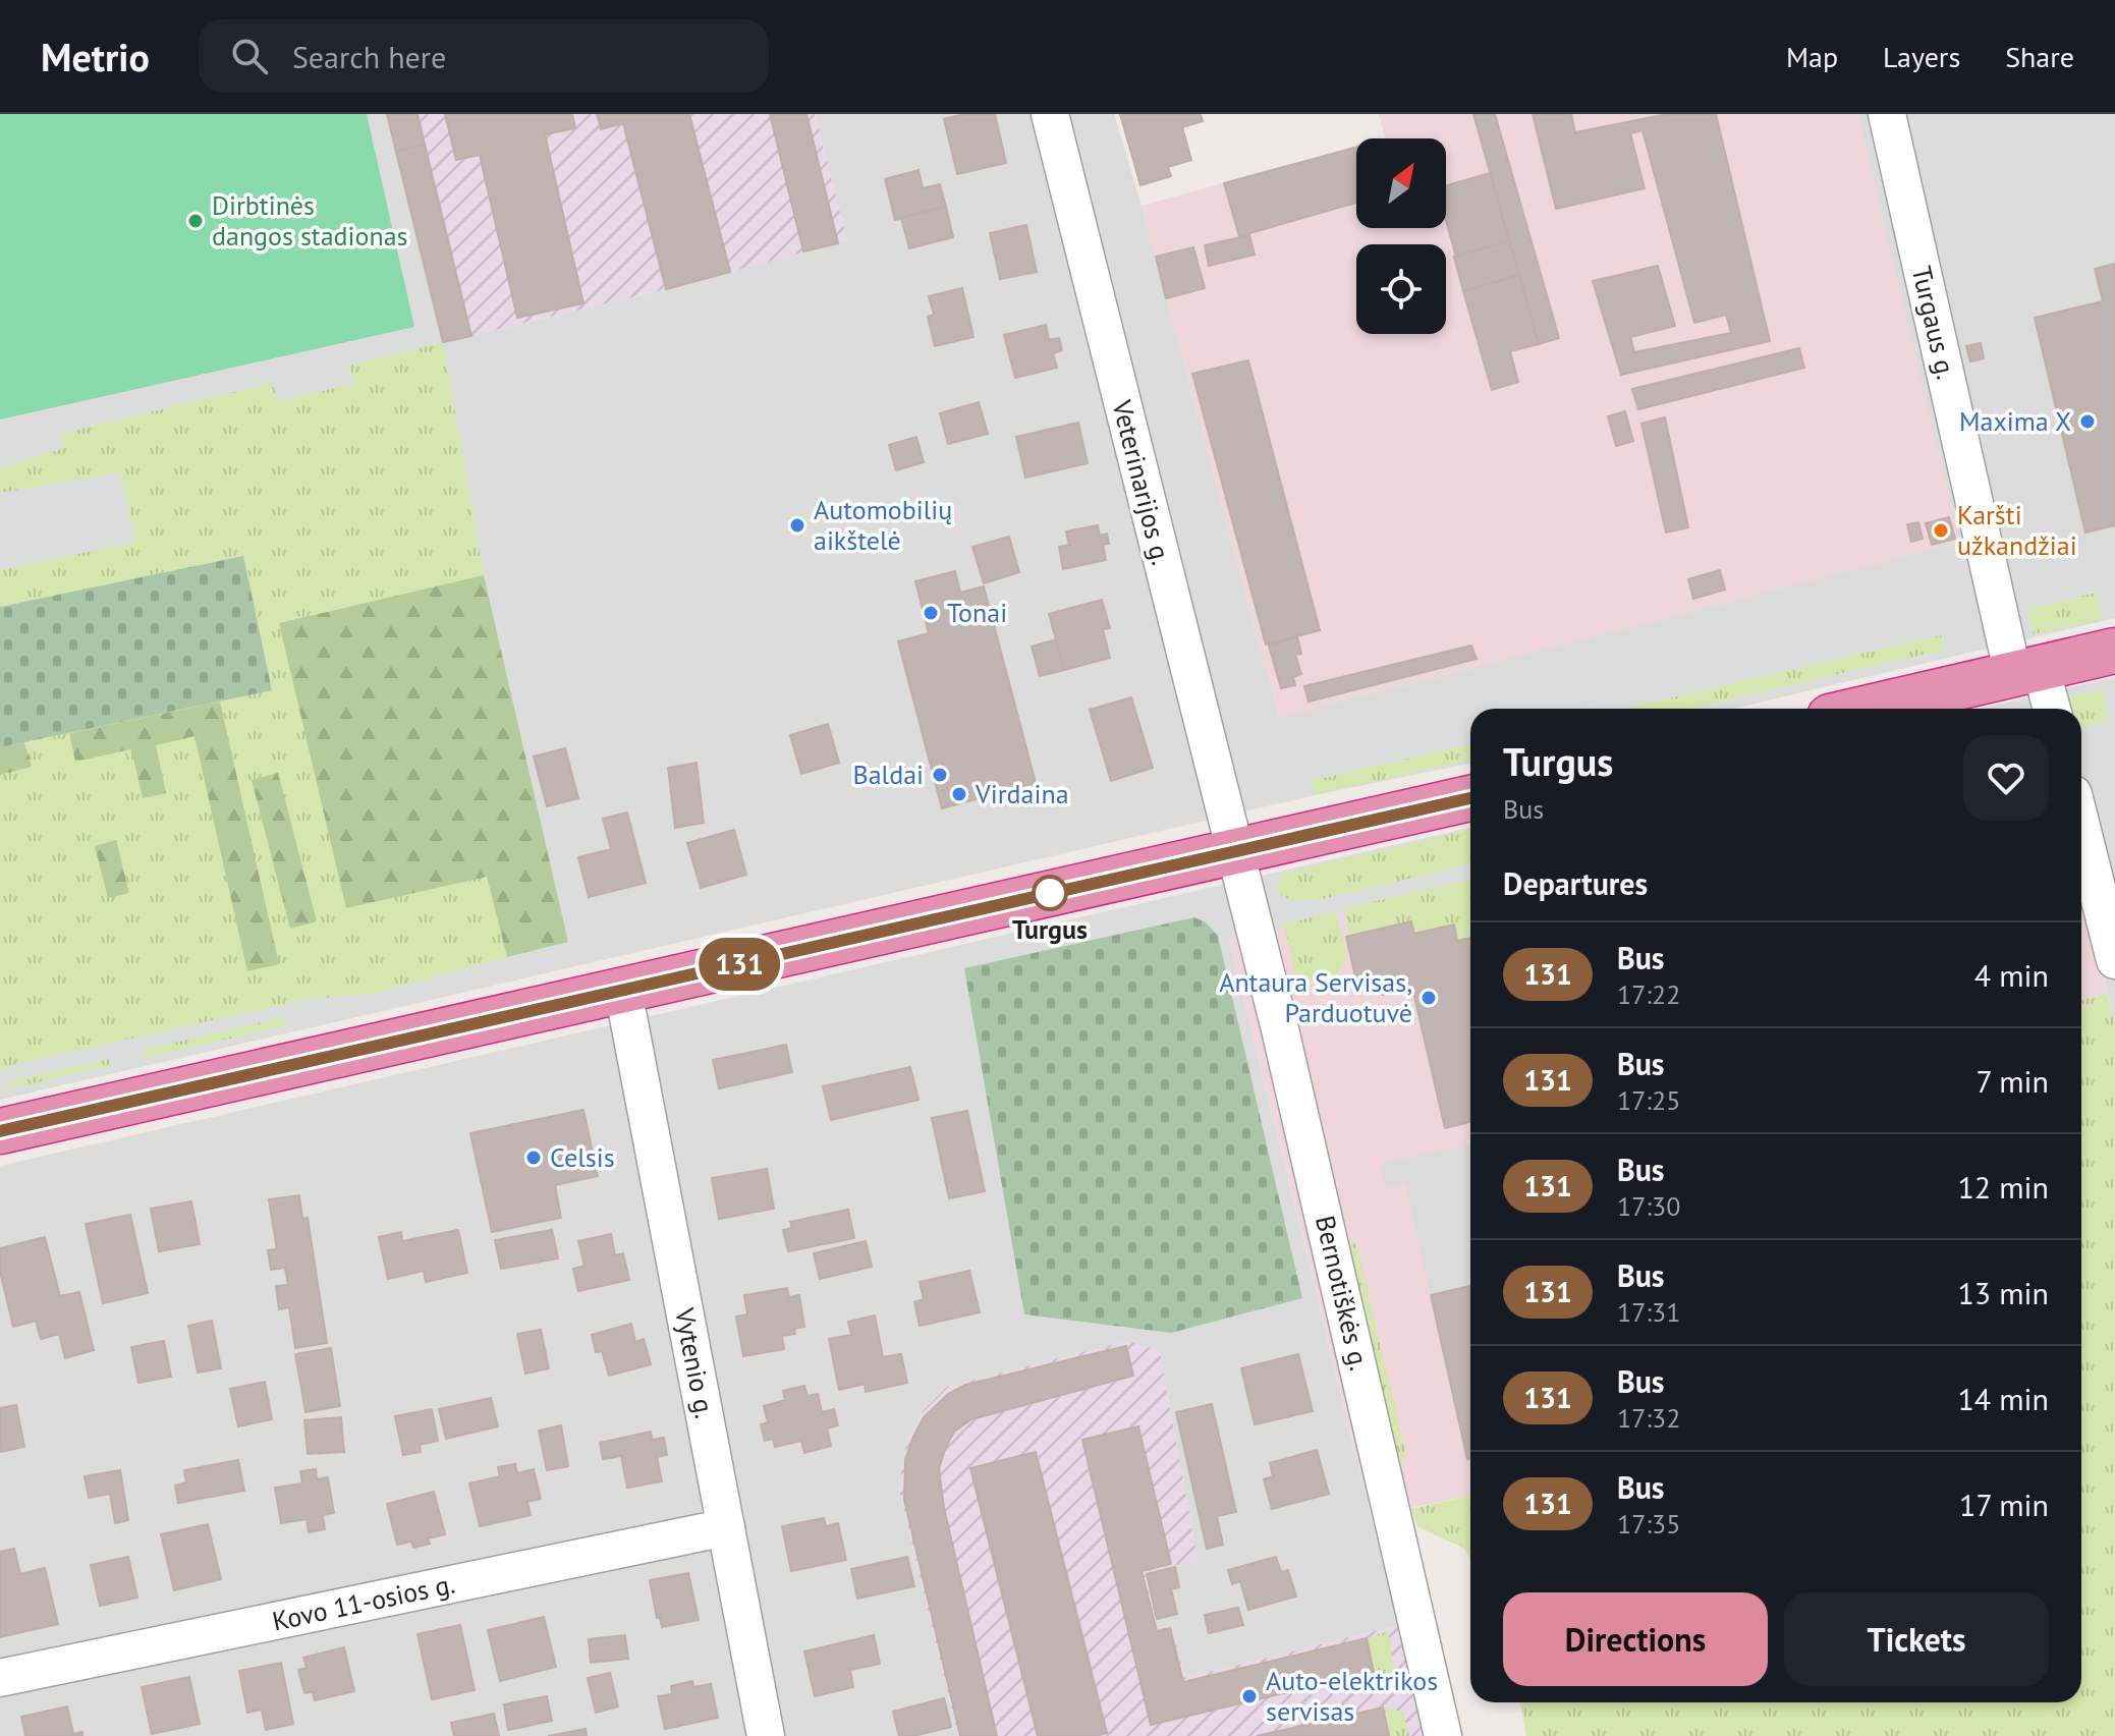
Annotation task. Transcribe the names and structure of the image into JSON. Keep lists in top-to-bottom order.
{
  "streets": {
    "street": [
      "Turgaus g.",
      "Veterinarijos g.",
      "Bernotiškės g.",
      "Vytenio g.",
      "Kovo 11-osios g."
    ]
  },
  "crossings": [
    ["Veterinarijos g.", "Bernotiškės g."],
    ["Vytenio g.", "Kovo 11-osios g."]
  ],
  "places": [
    "Dirbtinės dangos stadionas",
    "Maxima X",
    "Automobilių aikštelė",
    "Karšti užkandžiai",
    "Tonai",
    "Baldai",
    "Virdaina",
    "Turgus",
    "Antaura Servisas, Parduotuvė",
    "Celsis",
    "Auto-elektrikos servisas"
  ],
  "lines": ["bus line 131"],
  "north": "top right",
  "page": {
    "header": "Metrio",
    "search": "Search here",
    "nav": ["Map", "Layers", "Share"],
    "on_map": "131",
    "heading": [
      ["Turgus", "Bus"],
      "Departures"
    ],
    "list": [
      {
        "mark": "131",
        "name": "Bus",
        "note": "17:22",
        "value": "4 min"
      },
      {
        "mark": "131",
        "name": "Bus",
        "note": "17:25",
        "value": "7 min"
      },
      {
        "mark": "131",
        "name": "Bus",
        "note": "17:30",
        "value": "12 min"
      },
      {
        "mark": "131",
        "name": "Bus",
        "note": "17:31",
        "value": "13 min"
      },
      {
        "mark": "131",
        "name": "Bus",
        "note": "17:32",
        "value": "14 min"
      },
      {
        "mark": "131",
        "name": "Bus",
        "note": "17:35",
        "value": "17 min"
      }
    ],
    "buttons": ["Directions", "Tickets"]
  }
}
